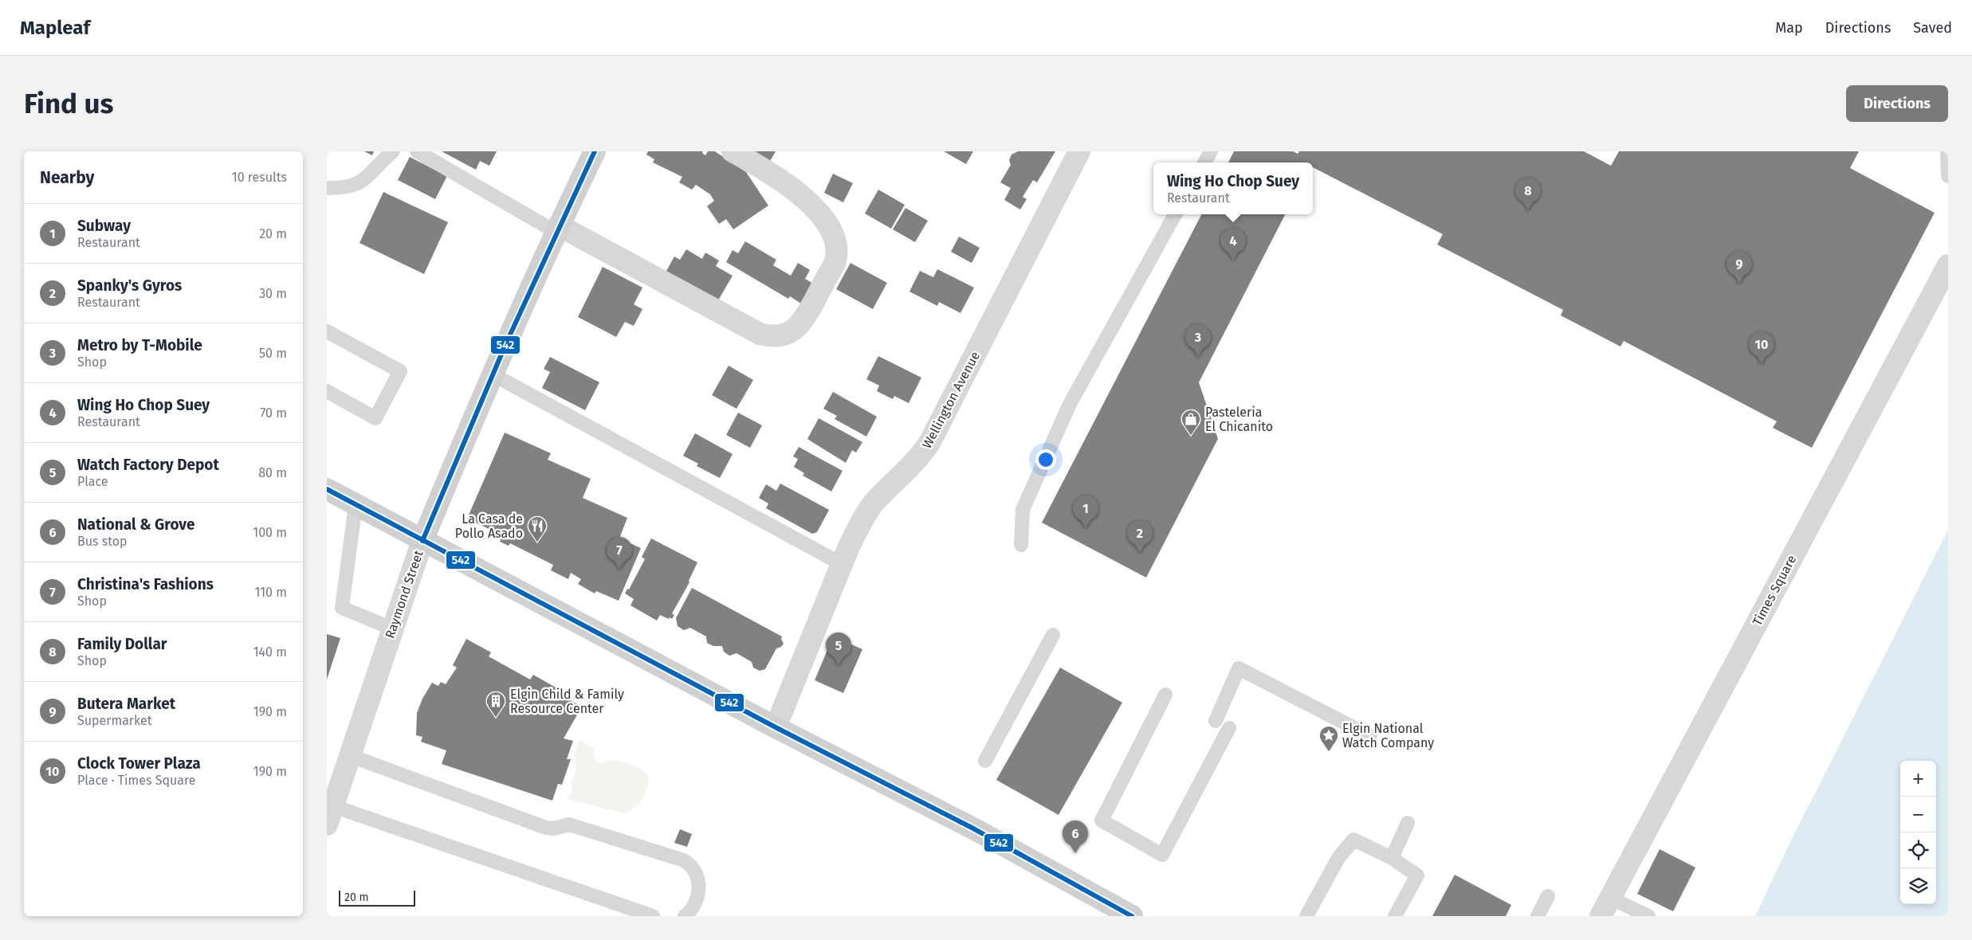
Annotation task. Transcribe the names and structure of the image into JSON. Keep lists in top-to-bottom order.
{
  "streets": {
    "street": ["Wellington Avenue", "Times Square", "Raymond Street"]
  },
  "places": {
    "shop": ["Pasteleria El Chicanito"],
    "restaurant": ["La Casa de Pollo Asado"],
    "building": ["Elgin Child & Family Resource Center"],
    "place": ["Elgin National Watch Company"]
  },
  "lines": ["transit line 542"],
  "scale_bar": "20 m",
  "page": {
    "header": "Mapleaf",
    "nav": ["Map", "Directions", "Saved"],
    "buttons": "Directions",
    "title": "Find us",
    "heading": ["Nearby", "10 results"],
    "popup": ["Wing Ho Chop Suey", "Restaurant"],
    "pins": [
      "8",
      "4",
      "9",
      "3",
      "10",
      "1",
      "2",
      "7",
      "5",
      "6"
    ],
    "list": [
      {
        "mark": "1",
        "name": "Subway",
        "note": "Restaurant",
        "value": "20 m"
      },
      {
        "mark": "2",
        "name": "Spanky's Gyros",
        "note": "Restaurant",
        "value": "30 m"
      },
      {
        "mark": "3",
        "name": "Metro by T-Mobile",
        "note": "Shop",
        "value": "50 m"
      },
      {
        "mark": "4",
        "name": "Wing Ho Chop Suey",
        "note": "Restaurant",
        "value": "70 m"
      },
      {
        "mark": "5",
        "name": "Watch Factory Depot",
        "note": "Place",
        "value": "80 m"
      },
      {
        "mark": "6",
        "name": "National & Grove",
        "note": "Bus stop",
        "value": "100 m"
      },
      {
        "mark": "7",
        "name": "Christina's Fashions",
        "note": "Shop",
        "value": "110 m"
      },
      {
        "mark": "8",
        "name": "Family Dollar",
        "note": "Shop",
        "value": "140 m"
      },
      {
        "mark": "9",
        "name": "Butera Market",
        "note": "Supermarket",
        "value": "190 m"
      },
      {
        "mark": "10",
        "name": "Clock Tower Plaza",
        "note": "Place · Times Square",
        "value": "190 m"
      }
    ],
    "map_buttons": ["+", "−"],
    "scale": "20 m"
  }
}
